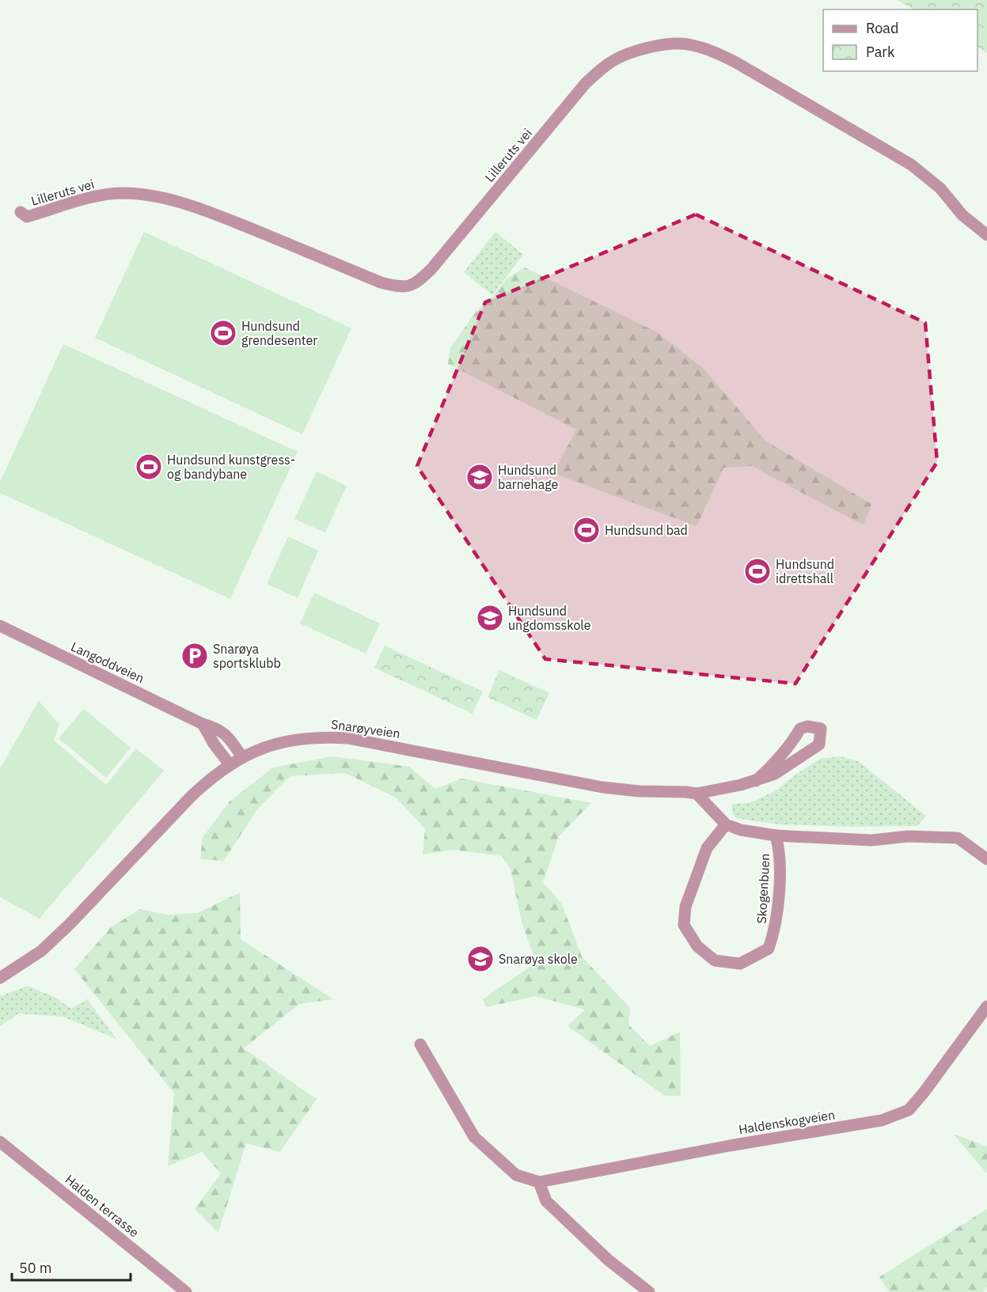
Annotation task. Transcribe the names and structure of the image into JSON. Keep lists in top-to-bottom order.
{
  "streets": {
    "street": [
      "Lilleruts vei",
      "Langoddveien",
      "Snarøyveien",
      "Skogenbuen",
      "Haldenskogveien",
      "Halden terrasse"
    ]
  },
  "crossings": [
    ["Langoddveien", "Snarøyveien"]
  ],
  "places": {
    "sports": [
      "Hundsund grendesenter",
      "Hundsund kunstgress- og bandybane",
      "Hundsund bad",
      "Hundsund idrettshall"
    ],
    "school or university": ["Hundsund barnehage", "Hundsund ungdomsskole", "Snarøya skole"],
    "parking": ["Snarøya sportsklubb"]
  },
  "legend": ["Road", "Park"],
  "scale_bar": "50 m"
}
